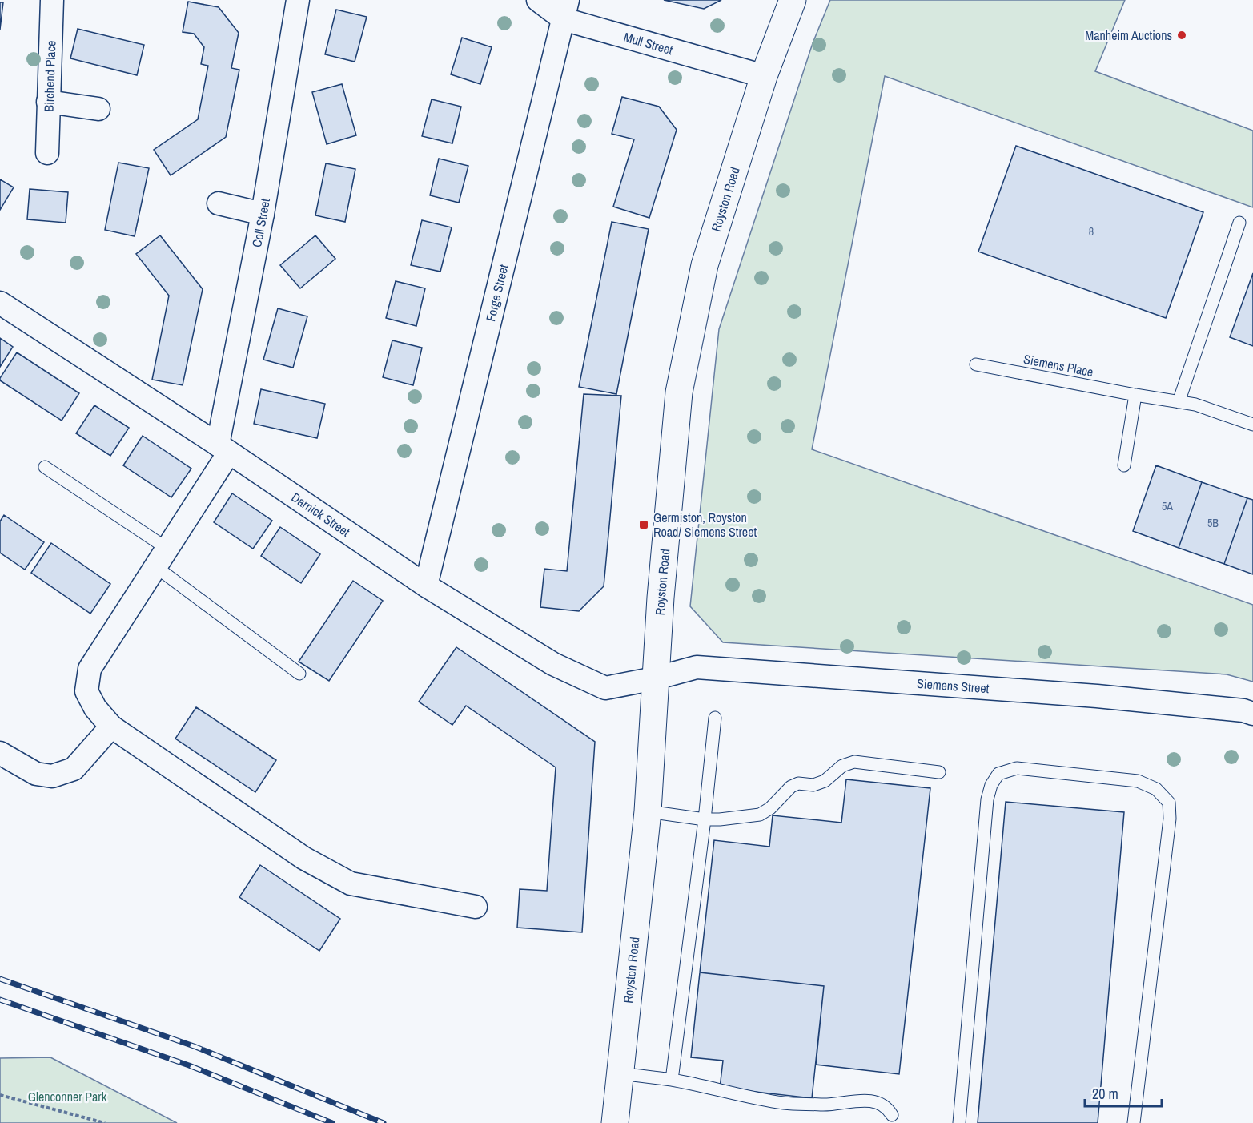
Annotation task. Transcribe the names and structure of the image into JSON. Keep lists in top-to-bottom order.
{
  "streets": {
    "street": [
      "Mull Street",
      "Birchend Place",
      "Royston Road",
      "Coll Street",
      "Forge Street",
      "Darnick Street",
      "Siemens Street"
    ],
    "lane": ["Siemens Place"]
  },
  "crossings": [
    ["Mull Street", "Royston Road"],
    ["Mull Street", "Forge Street"],
    ["Royston Road", "Darnick Street"],
    ["Royston Road", "Siemens Street"],
    ["Coll Street", "Darnick Street"],
    ["Forge Street", "Darnick Street"],
    ["Darnick Street", "Siemens Street"]
  ],
  "parks": ["Glenconner Park"],
  "places": {
    "other": ["Manheim Auctions"],
    "transit": ["Germiston, Royston Road/ Siemens Street"]
  },
  "house_numbers": ["8", "5A", "5B"],
  "scale_bar": "20 m"
}
